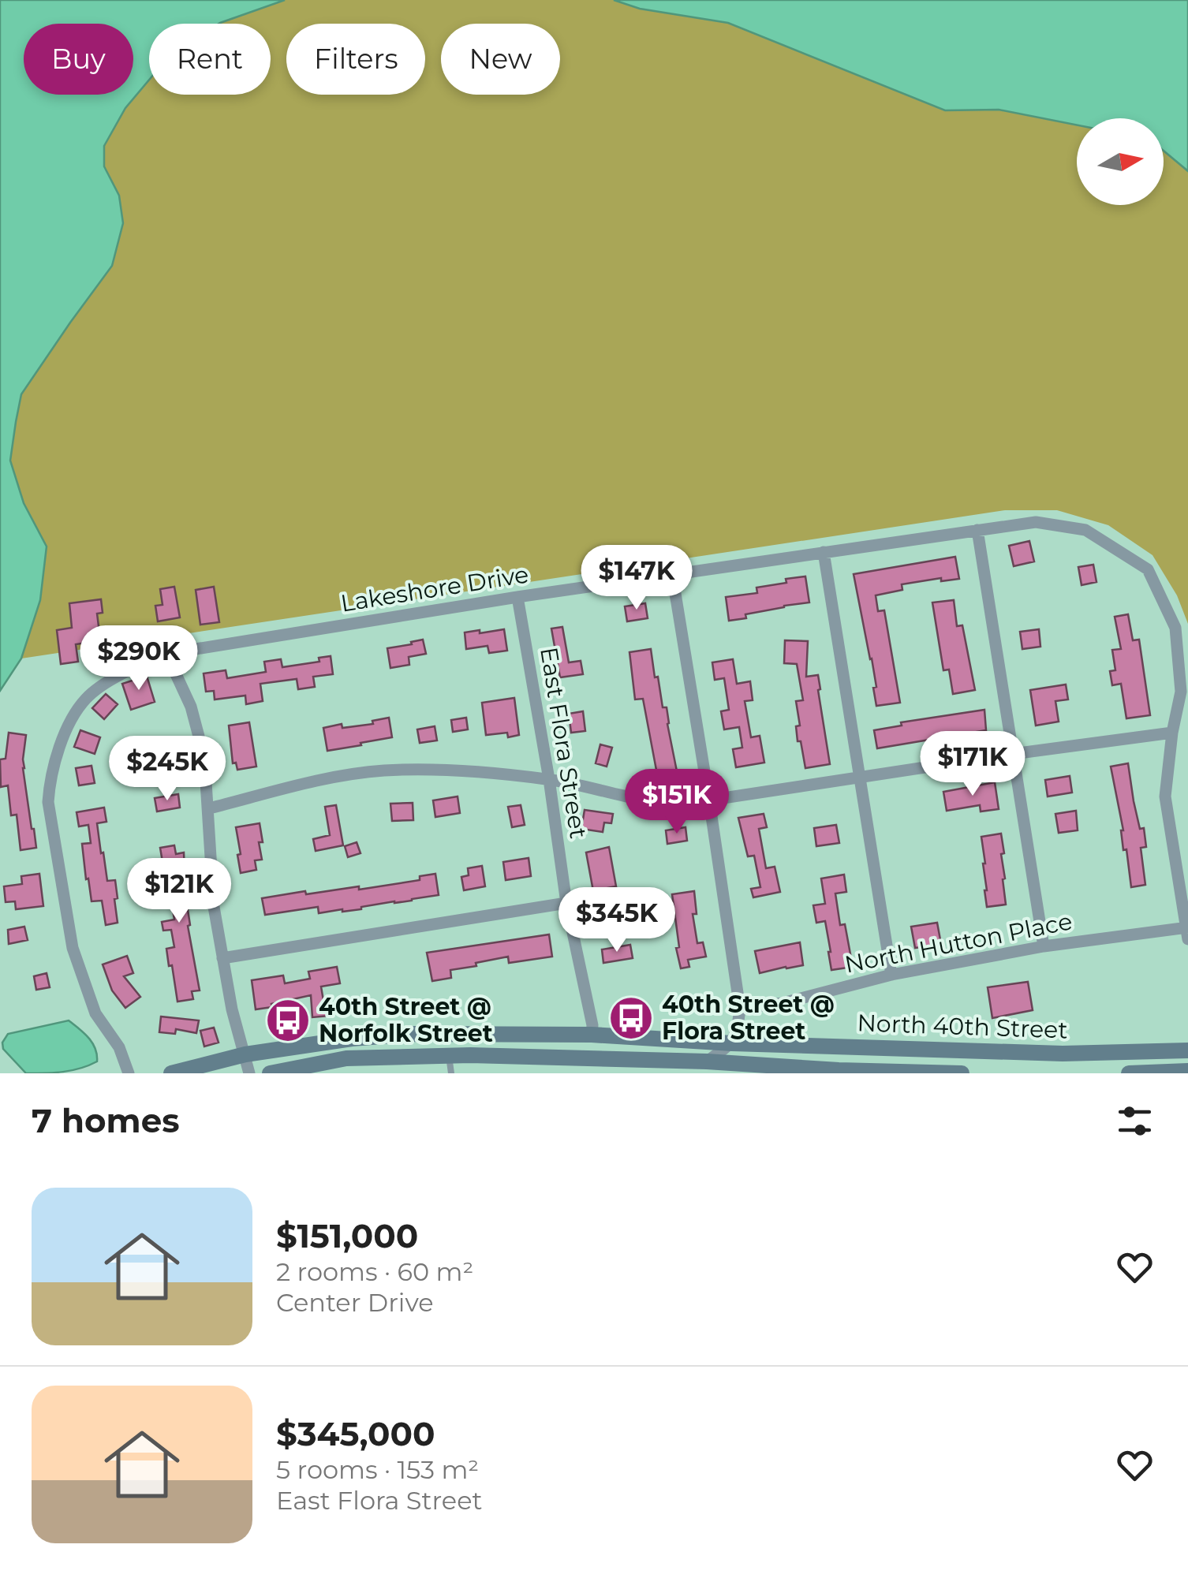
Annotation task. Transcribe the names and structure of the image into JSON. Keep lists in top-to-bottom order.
{
  "streets": {
    "main road": ["North 40th Street"],
    "street": ["Lakeshore Drive", "East Flora Street", "North Hutton Place"]
  },
  "crossings": [
    ["Lakeshore Drive", "East Flora Street"],
    ["Lakeshore Drive", "North Hutton Place"],
    ["East Flora Street", "North 40th Street"]
  ],
  "places": {
    "bus stop": ["40th Street @ Flora Street", "40th Street @ Norfolk Street"]
  },
  "north": "right",
  "page": {
    "chip": [
      "Buy",
      "Rent",
      "Filters",
      "New"
    ],
    "price": [
      "$147K",
      "$290K",
      "$171K",
      "$245K",
      "$151K",
      "$121K",
      "$345K"
    ],
    "heading": "7 homes",
    "list": [
      {
        "name": "$151,000",
        "note": "2 rooms · 60 m² · Center Drive"
      },
      {
        "name": "$345,000",
        "note": "5 rooms · 153 m² · East Flora Street"
      }
    ]
  }
}
